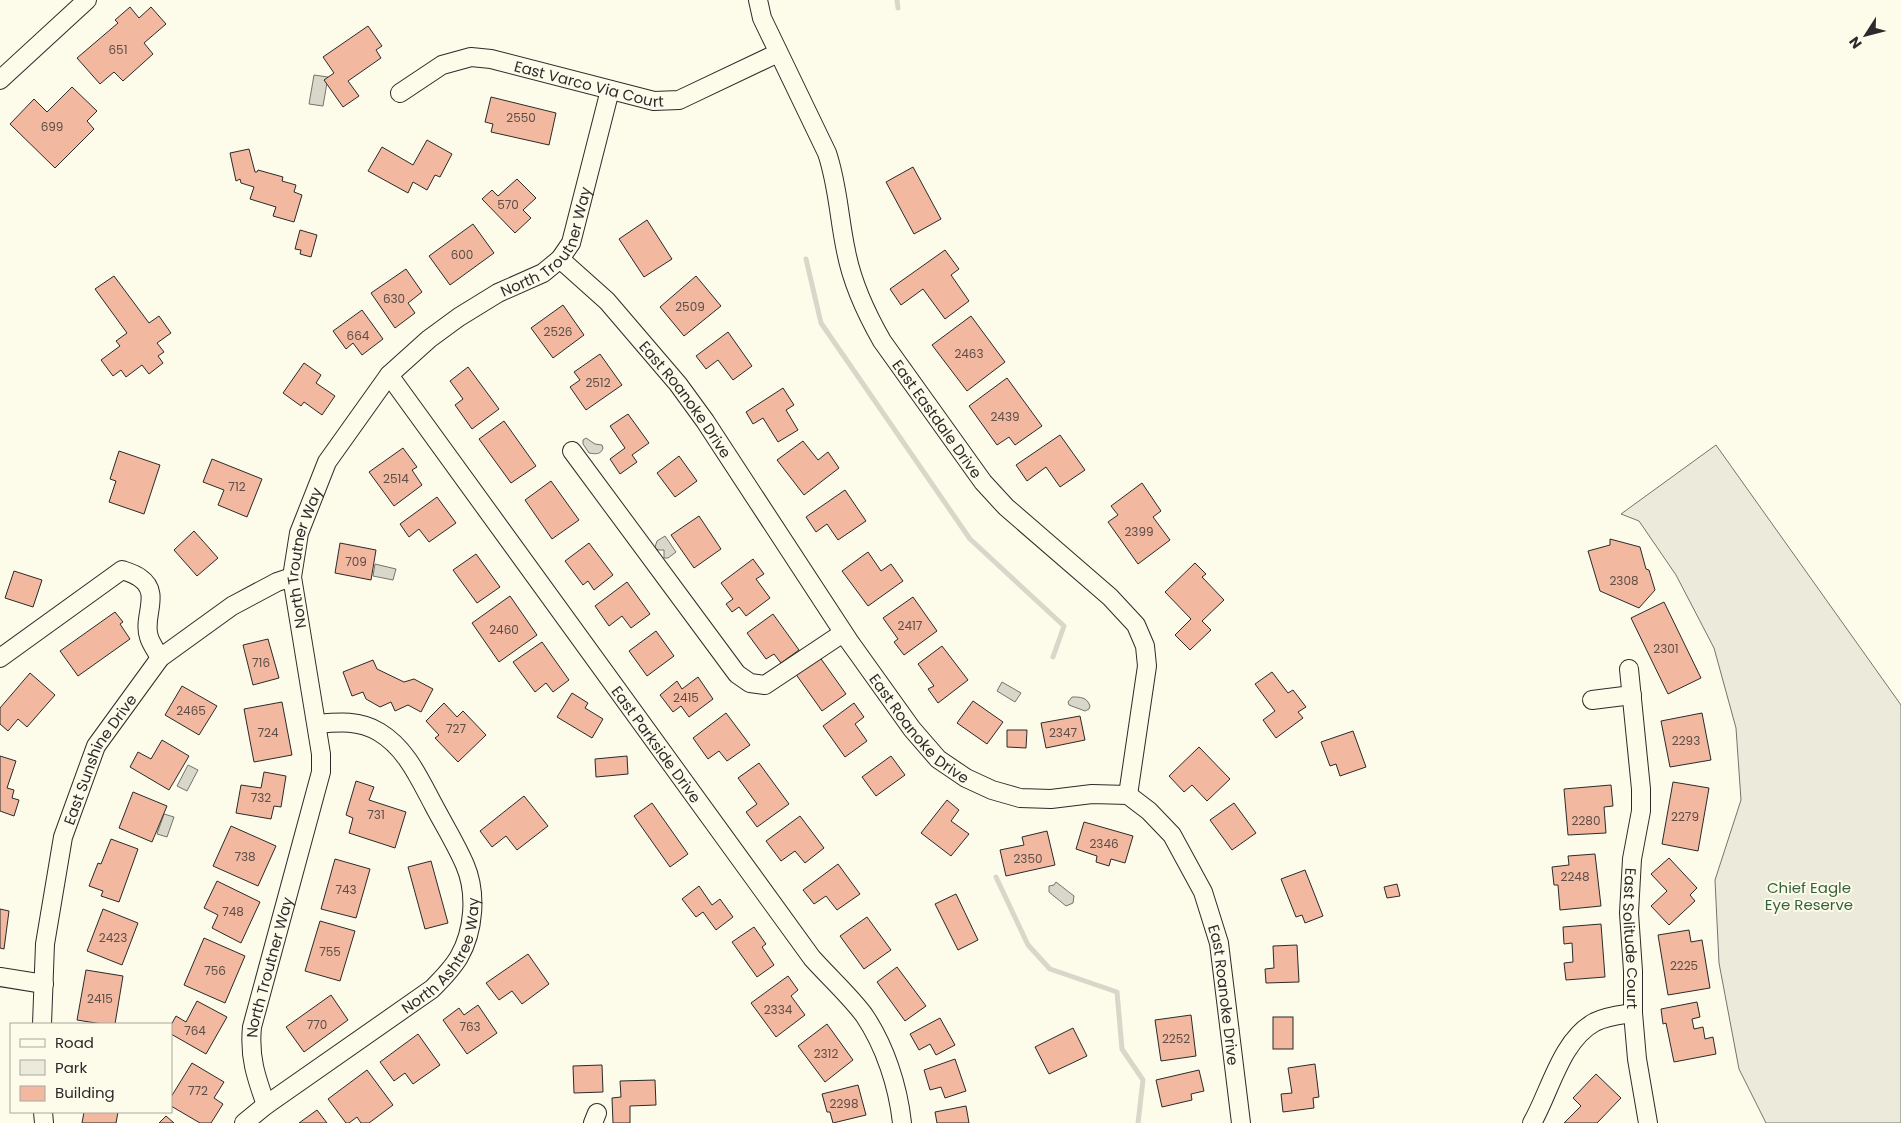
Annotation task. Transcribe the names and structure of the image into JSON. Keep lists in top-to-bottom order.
{
  "streets": {
    "street": [
      "East Varco Via Court",
      "North Troutner Way",
      "East Roanoke Drive",
      "East Eastdale Drive",
      "East Parkside Drive",
      "East Sunshine Drive",
      "East Solitude Court",
      "North Ashtree Way"
    ]
  },
  "crossings": [
    ["East Varco Via Court", "North Troutner Way"],
    ["East Varco Via Court", "East Eastdale Drive"],
    ["North Troutner Way", "East Roanoke Drive"],
    ["North Troutner Way", "East Parkside Drive"],
    ["North Troutner Way", "East Sunshine Drive"],
    ["North Troutner Way", "North Ashtree Way"],
    ["East Roanoke Drive", "East Eastdale Drive"]
  ],
  "parks": ["Chief Eagle Eye Reserve"],
  "house_numbers": [
    "651",
    "2550",
    "699",
    "570",
    "600",
    "630",
    "2509",
    "2526",
    "664",
    "2463",
    "2512",
    "2439",
    "2514",
    "712",
    "2399",
    "709",
    "2308",
    "2417",
    "2460",
    "2301",
    "716",
    "2415",
    "2465",
    "727",
    "724",
    "2347",
    "2293",
    "732",
    "731",
    "2279",
    "2280",
    "2346",
    "738",
    "2350",
    "2248",
    "743",
    "748",
    "2423",
    "755",
    "2225",
    "756",
    "2415",
    "2334",
    "770",
    "763",
    "764",
    "2252",
    "2312",
    "772",
    "2298"
  ],
  "legend": ["Road", "Park", "Building"],
  "north": "bottom left"
}
